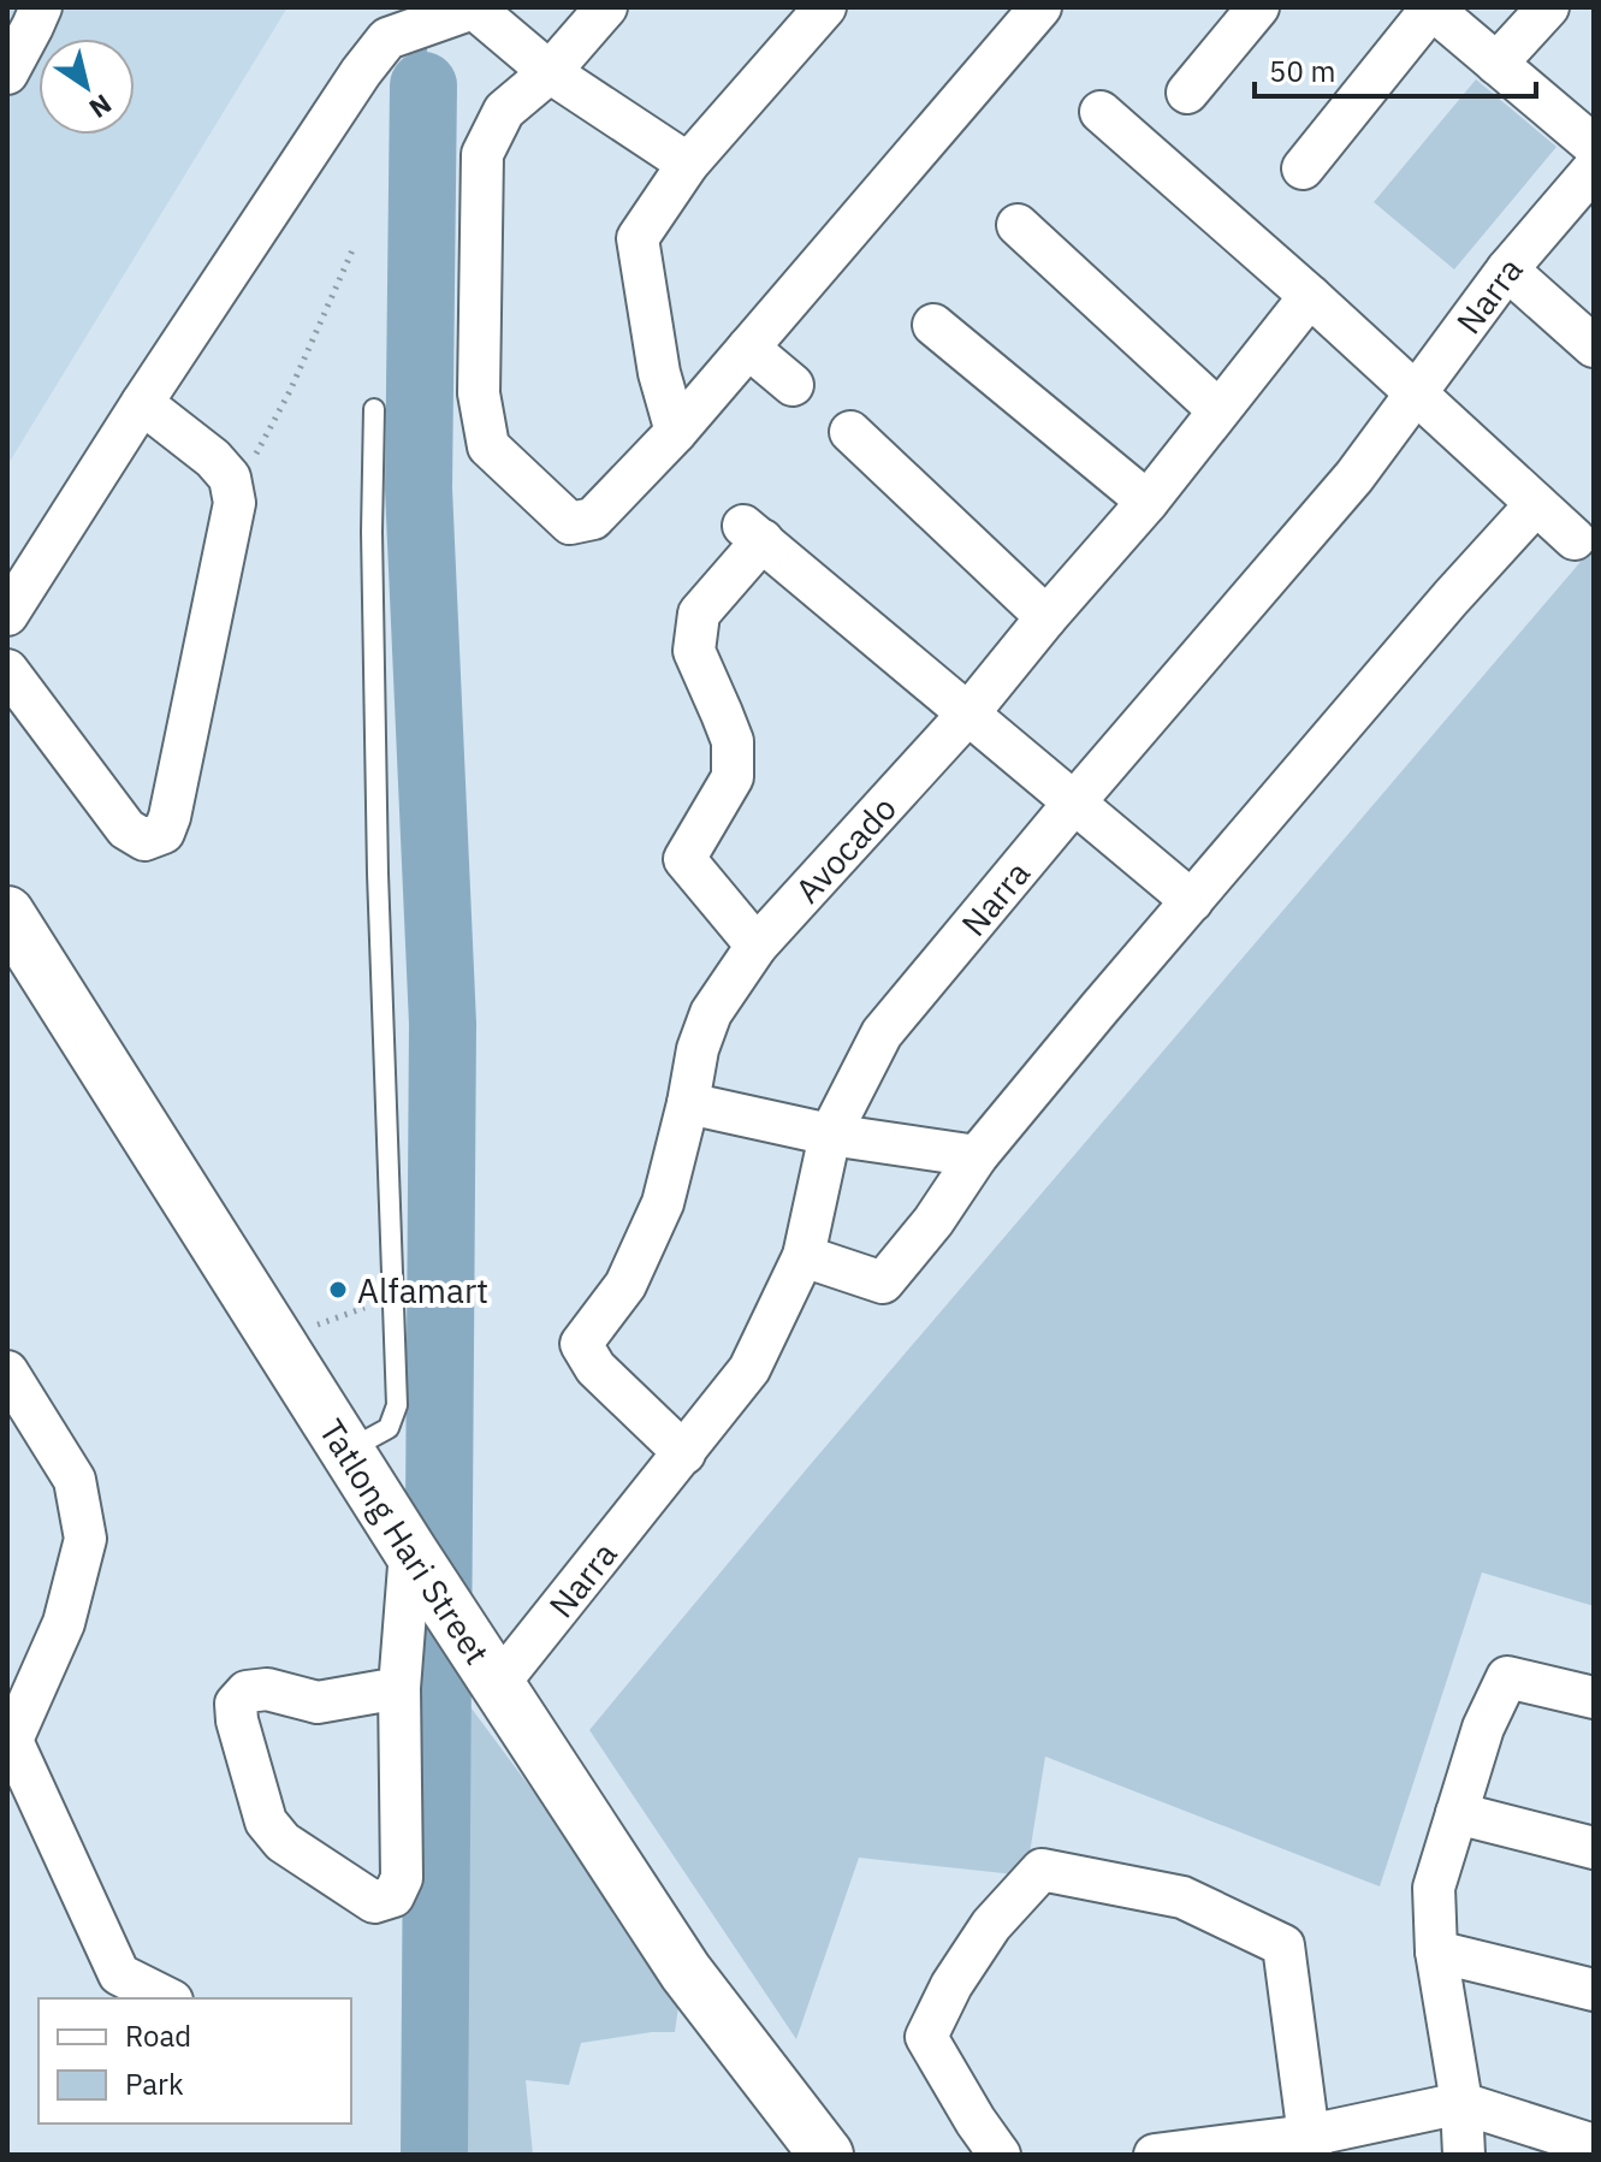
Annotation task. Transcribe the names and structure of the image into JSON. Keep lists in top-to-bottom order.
{
  "streets": {
    "street": ["Narra", "Avocado", "Tatlong Hari Street"]
  },
  "crossings": [
    ["Narra", "Avocado"],
    ["Narra", "Tatlong Hari Street"]
  ],
  "places": ["Alfamart"],
  "legend": ["Road", "Park"],
  "scale_bar": "50 m",
  "north": "bottom right"
}
